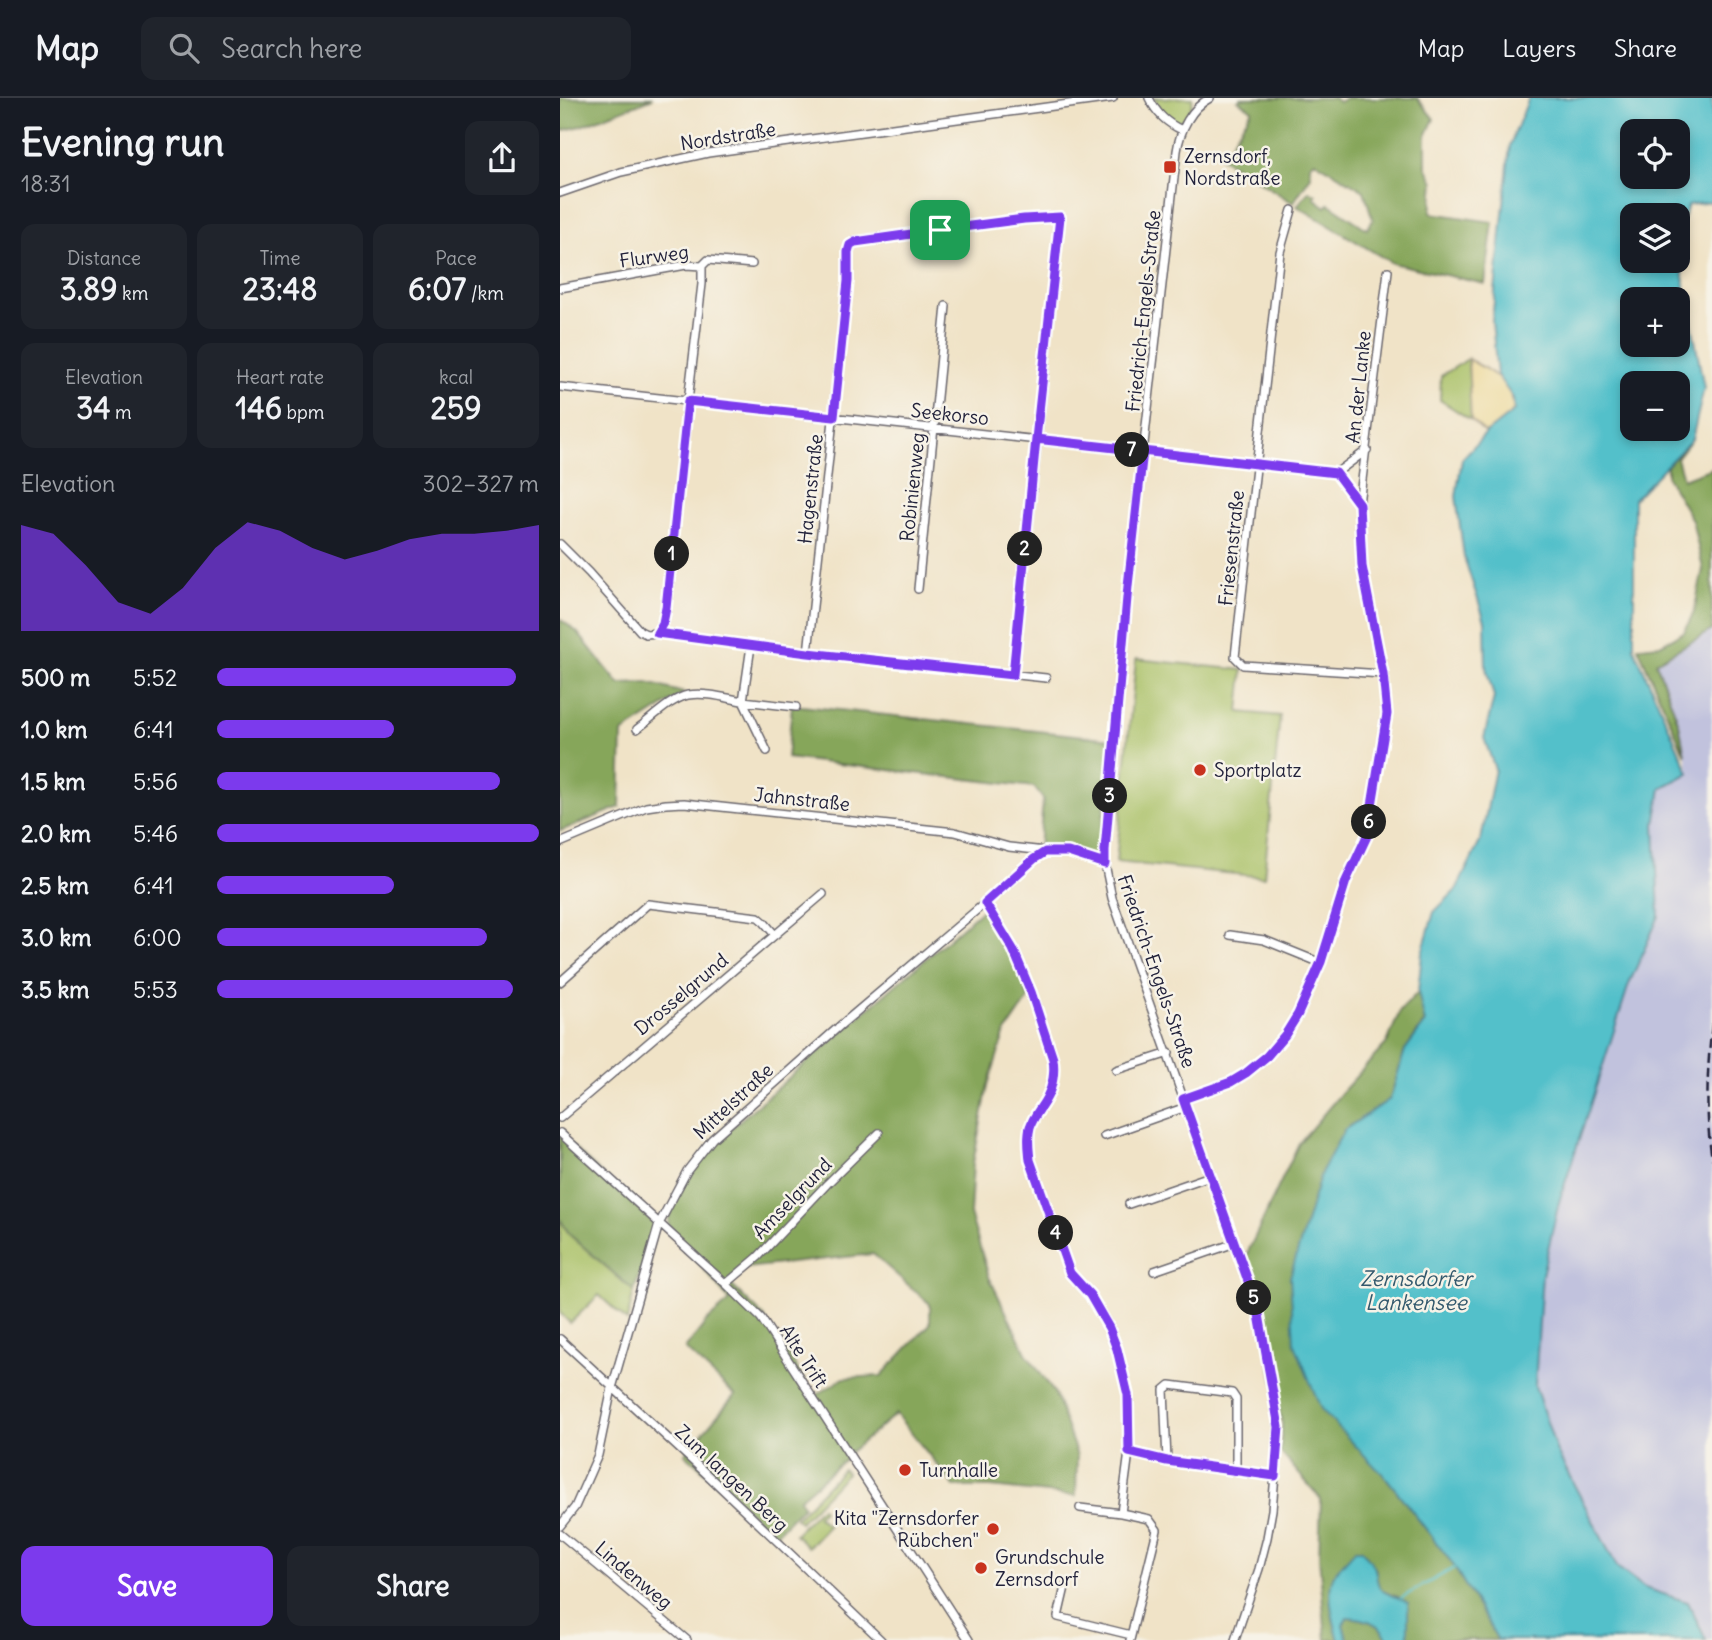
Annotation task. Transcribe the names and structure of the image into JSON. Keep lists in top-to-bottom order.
{
  "streets": {
    "street": [
      "Nordstraße",
      "Flurweg",
      "Friedrich-Engels-Straße",
      "An der Lanke",
      "Seekorso",
      "Robinienweg",
      "Hagenstraße",
      "Friesenstraße",
      "Jahnstraße",
      "Drosselgrund",
      "Mittelstraße",
      "Amselgrund",
      "Alte Trift",
      "Zum langen Berg",
      "Lindenweg"
    ]
  },
  "crossings": [
    ["Friedrich-Engels-Straße", "An der Lanke"],
    ["Friedrich-Engels-Straße", "Seekorso"],
    ["An der Lanke", "Friesenstraße"],
    ["Seekorso", "Robinienweg"],
    ["Seekorso", "Hagenstraße"],
    ["Seekorso", "Friesenstraße"],
    ["Jahnstraße", "Mittelstraße"],
    ["Mittelstraße", "Alte Trift"],
    ["Mittelstraße", "Zum langen Berg"],
    ["Amselgrund", "Alte Trift"]
  ],
  "water": ["Zernsdorfer Lankensee"],
  "places": {
    "transit": ["Zernsdorf, Nordstraße"],
    "other": [
      "Sportplatz",
      "Turnhalle",
      "Kita \"Zernsdorfer Rübchen\"",
      "Grundschule Zernsdorf"
    ]
  },
  "page": {
    "header": "Map",
    "search": "Search here",
    "nav": ["Map", "Layers", "Share"],
    "heading": ["Evening run", "18:31"],
    "map_buttons": ["+", "−"],
    "stats": [
      ["Distance", "3.89 km"],
      ["Time", "23:48"],
      ["Pace", "6:07 /km"],
      ["Elevation", "34 m"],
      ["Heart rate", "146 bpm"],
      ["kcal", "259"]
    ],
    "pins": [
      "7",
      "2",
      "1",
      "3",
      "6",
      "4",
      "5"
    ],
    "chart": ["Elevation", "302–327 m"],
    "list": [
      {
        "name": "500 m",
        "note": "5:52"
      },
      {
        "name": "1.0 km",
        "note": "6:41"
      },
      {
        "name": "1.5 km",
        "note": "5:56"
      },
      {
        "name": "2.0 km",
        "note": "5:46"
      },
      {
        "name": "2.5 km",
        "note": "6:41"
      },
      {
        "name": "3.0 km",
        "note": "6:00"
      },
      {
        "name": "3.5 km",
        "note": "5:53"
      }
    ],
    "buttons": ["Save", "Share"]
  }
}
